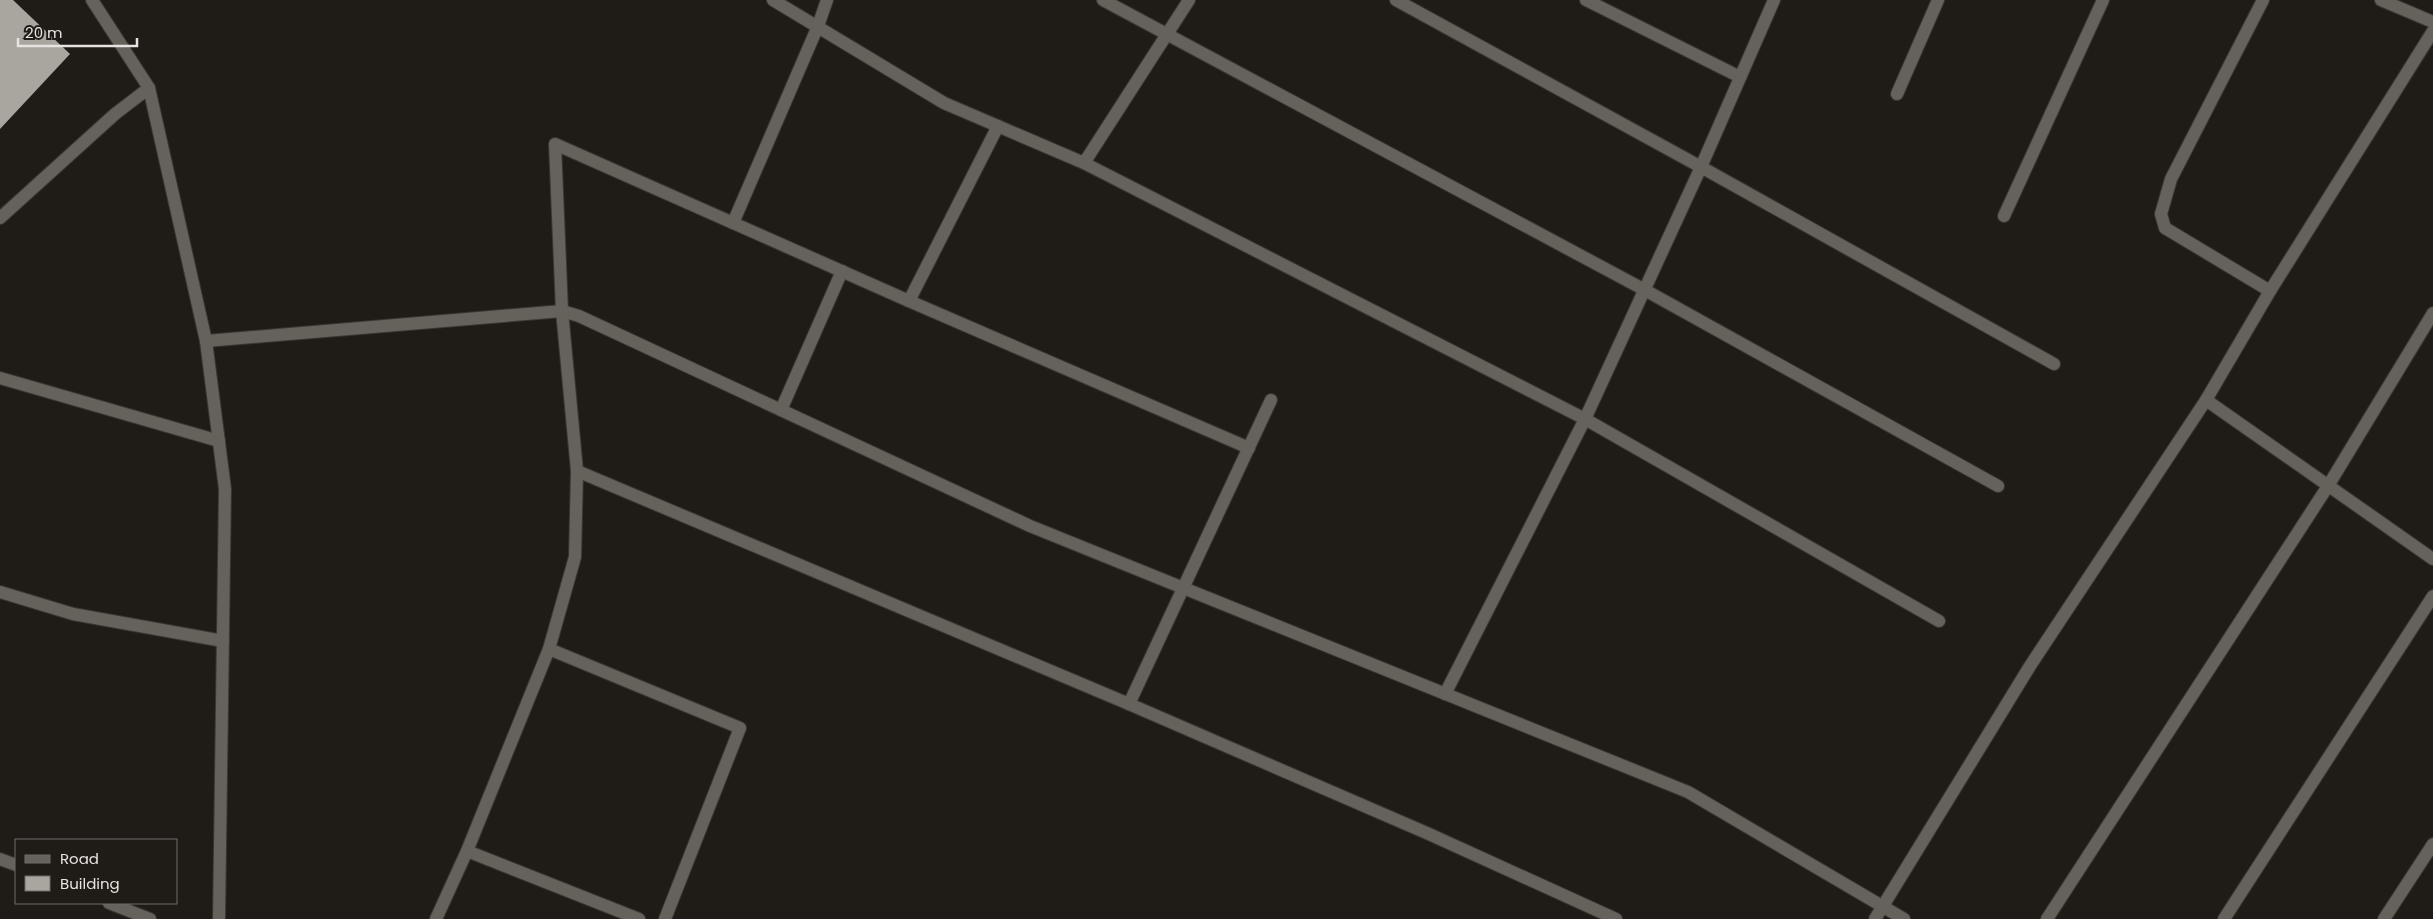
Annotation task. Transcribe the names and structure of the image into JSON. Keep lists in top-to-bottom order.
{
  "legend": ["Road", "Building"],
  "scale_bar": "20 m"
}
